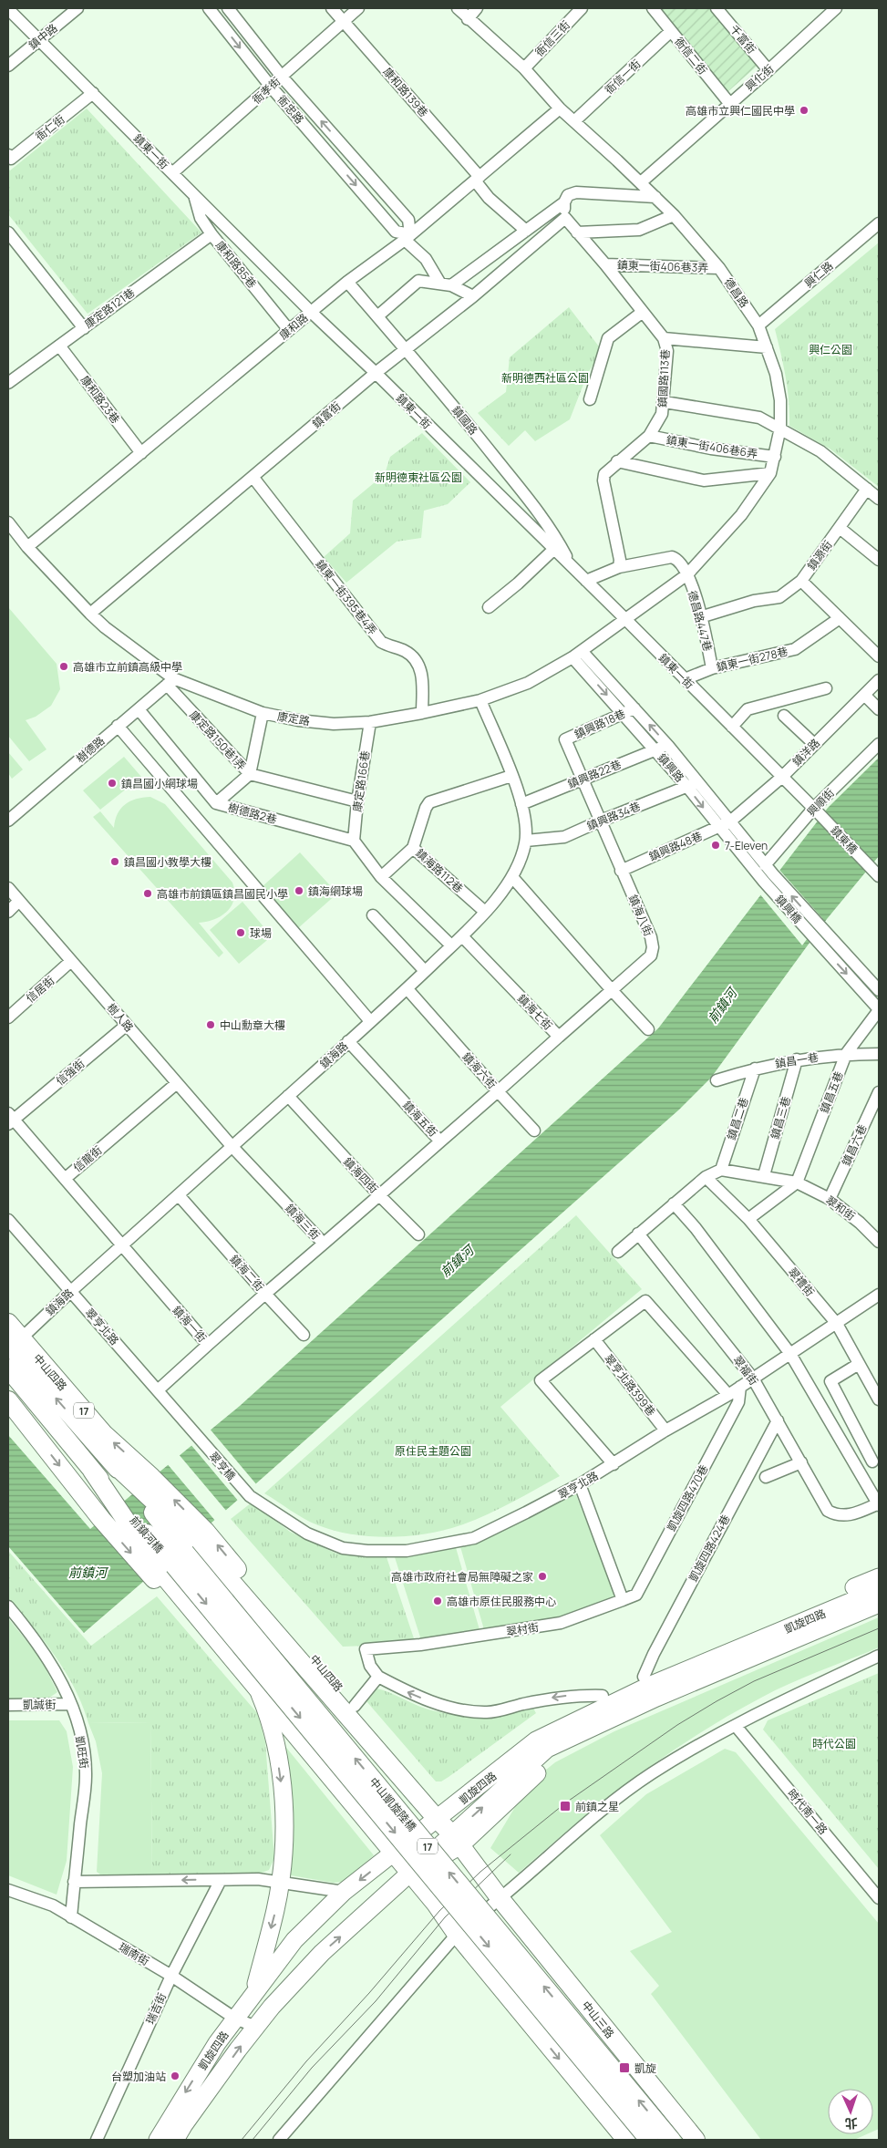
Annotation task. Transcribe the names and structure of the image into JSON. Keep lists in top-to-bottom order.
{
  "streets": {
    "main road": [
      "中山四路",
      "17",
      "前鎮河橋",
      "中山凱旋陸橋",
      "中山三路"
    ],
    "street": [
      "鎮中路",
      "衙信三街",
      "千富街",
      "衙信二街",
      "衙信一街",
      "興化街",
      "衙孝街",
      "康和路139巷",
      "衙忠路",
      "衙仁街",
      "鎮東一街",
      "康和路85巷",
      "鎮東一街406巷3弄",
      "興仁路",
      "德昌路",
      "康定路121巷",
      "康和路",
      "鎮國路113巷",
      "康和路23巷",
      "鎮富街",
      "鎮國路",
      "鎮東一街406巷6弄",
      "鎮源街",
      "鎮東一街395巷4弄",
      "德昌路447巷",
      "鎮東一街278巷",
      "康定路",
      "鎮興路18巷",
      "康定路150巷1弄",
      "樹德路",
      "鎮洋路",
      "鎮興路",
      "鎮興路22巷",
      "康定路166巷",
      "興順街",
      "樹德路2巷",
      "鎮興路34巷",
      "鎮東橋",
      "鎮興路48巷",
      "鎮海路112巷",
      "鎮興橋",
      "鎮海八街",
      "信居街",
      "鎮海七街",
      "樹人路",
      "鎮海路",
      "鎮昌一巷",
      "鎮海六街",
      "信強街",
      "鎮昌五巷",
      "鎮昌三巷",
      "鎮海五街",
      "鎮昌二巷",
      "鎮昌六巷",
      "信龍街",
      "鎮海四街",
      "翠和街",
      "鎮海三街",
      "鎮海二街",
      "翠禮街",
      "鎮海一街",
      "翠亨北路",
      "翠福街",
      "翠亨北路399巷",
      "翠亨橋",
      "凱旋四路470巷",
      "凱旋四路424巷",
      "凱旋四路",
      "翠村街",
      "凱誠街",
      "凱旺街",
      "時代南一路",
      "瑞南街",
      "瑞吉街"
    ]
  },
  "crossings": [
    ["鎮中路", "鎮東一街"],
    ["衙信三街", "德昌路"],
    ["千富街", "興化街"],
    ["衙信二街", "衙信一街"],
    ["衙信二街", "興化街"],
    ["衙信一街", "德昌路"],
    ["興化街", "德昌路"],
    ["衙孝街", "康和路139巷"],
    ["衙孝街", "衙忠路"],
    ["衙孝街", "鎮東一街"],
    ["康和路139巷", "康和路"],
    ["衙忠路", "康和路"],
    ["衙仁街", "鎮東一街"],
    ["鎮東一街", "康和路85巷"],
    ["鎮東一街", "德昌路"],
    ["鎮東一街", "康和路"],
    ["鎮東一街", "鎮富街"],
    ["鎮東一街", "鎮國路"],
    ["鎮東一街", "鎮東一街278巷"],
    ["鎮東一街", "康定路"],
    ["鎮東一街", "鎮洋路"],
    ["鎮東一街", "興順街"],
    ["鎮東一街", "鎮東橋"],
    ["康和路85巷", "康定路121巷"],
    ["康和路85巷", "康和路"],
    ["鎮東一街406巷3弄", "德昌路"],
    ["鎮東一街406巷3弄", "鎮國路113巷"],
    ["興仁路", "德昌路"],
    ["德昌路", "康和路"],
    ["德昌路", "鎮東一街406巷6弄"],
    ["德昌路", "德昌路447巷"],
    ["德昌路", "康定路"],
    ["康定路121巷", "康和路23巷"],
    ["康和路", "康和路23巷"],
    ["康和路", "鎮國路"],
    ["康和路", "康定路"],
    ["鎮國路113巷", "鎮富街"],
    ["鎮國路113巷", "鎮東一街406巷6弄"],
    ["鎮富街", "鎮國路"],
    ["鎮富街", "鎮東一街395巷4弄"],
    ["鎮富街", "康定路"],
    ["鎮源街", "鎮東一街278巷"],
    ["鎮東一街395巷4弄", "康定路"],
    ["德昌路447巷", "鎮東一街278巷"],
    ["康定路", "康定路150巷1弄"],
    ["康定路", "樹德路"],
    ["康定路", "鎮興路"],
    ["康定路", "康定路166巷"],
    ["康定路", "鎮海路"],
    ["鎮興路18巷", "鎮興路"],
    ["鎮興路18巷", "鎮海八街"],
    ["康定路150巷1弄", "樹德路"],
    ["康定路150巷1弄", "康定路166巷"],
    ["樹德路", "樹德路2巷"],
    ["鎮洋路", "鎮興路"],
    ["鎮洋路", "鎮興路48巷"],
    ["鎮興路", "鎮興路22巷"],
    ["鎮興路", "興順街"],
    ["鎮興路", "鎮興路34巷"],
    ["鎮興路", "鎮興路48巷"],
    ["鎮興路", "鎮興橋"],
    ["鎮興路22巷", "鎮海八街"],
    ["鎮興路22巷", "鎮海路"],
    ["康定路166巷", "樹德路2巷"],
    ["興順街", "鎮東橋"],
    ["興順街", "鎮興橋"],
    ["鎮興路34巷", "鎮海八街"],
    ["鎮興路34巷", "鎮海路"],
    ["鎮興路48巷", "鎮海八街"],
    ["鎮海路112巷", "鎮海路"],
    ["鎮興橋", "鎮昌五巷"],
    ["鎮海八街", "鎮海七街"],
    ["信居街", "樹人路"],
    ["鎮海七街", "鎮海路"],
    ["鎮海七街", "鎮海六街"],
    ["樹人路", "鎮海路"],
    ["樹人路", "信強街"],
    ["樹人路", "信龍街"],
    ["樹人路", "鎮海三街"],
    ["鎮海路", "鎮海六街"],
    ["鎮海路", "鎮海五街"],
    ["鎮海路", "信龍街"],
    ["鎮海路", "鎮海四街"],
    ["鎮海路", "鎮海三街"],
    ["鎮海路", "鎮海二街"],
    ["鎮海路", "鎮海一街"],
    ["鎮海路", "翠亨北路"],
    ["鎮海路", "中山四路"],
    ["鎮昌一巷", "鎮昌五巷"],
    ["鎮昌一巷", "鎮昌三巷"],
    ["鎮昌一巷", "鎮昌二巷"],
    ["鎮海六街", "鎮海五街"],
    ["信強街", "信龍街"],
    ["鎮昌五巷", "翠和街"],
    ["鎮昌三巷", "翠和街"],
    ["鎮海五街", "鎮海四街"],
    ["鎮昌二巷", "翠和街"],
    ["鎮昌六巷", "翠和街"],
    ["信龍街", "鎮海一街"],
    ["鎮海四街", "鎮海三街"],
    ["鎮海三街", "鎮海二街"],
    ["鎮海二街", "鎮海一街"],
    ["翠禮街", "翠亨北路"],
    ["翠亨北路", "翠福街"],
    ["翠亨北路", "翠亨北路399巷"],
    ["翠亨北路", "翠亨橋"],
    ["翠亨北路", "凱旋四路470巷"],
    ["翠福街", "凱旋四路424巷"],
    ["中山四路", "17"],
    ["中山四路", "前鎮河橋"],
    ["中山四路", "凱旋四路"],
    ["中山四路", "中山凱旋陸橋"],
    ["中山四路", "中山三路"],
    ["17", "前鎮河橋"],
    ["17", "凱旋四路"],
    ["17", "中山凱旋陸橋"],
    ["凱旋四路470巷", "翠村街"],
    ["前鎮河橋", "中山凱旋陸橋"],
    ["凱旋四路424巷", "凱旋四路"],
    ["凱旋四路", "瑞南街"],
    ["凱誠街", "凱旺街"],
    ["凱旺街", "瑞南街"],
    ["瑞南街", "瑞吉街"]
  ],
  "water": ["前鎮河"],
  "parks": [
    "興仁公園",
    "新明德西社區公園",
    "新明德東社區公園",
    "原住民主題公園",
    "時代公園"
  ],
  "places": {
    "other": [
      "高雄市立興仁國民中學",
      "高雄市立前鎮高級中學",
      "鎮昌國小網球場",
      "7-Eleven",
      "鎮昌國小教學大樓",
      "鎮海網球場",
      "高雄市前鎮區鎮昌國民小學",
      "球場",
      "中山勳章大樓",
      "高雄市政府社會局無障礙之家",
      "高雄市原住民服務中心",
      "台塑加油站"
    ],
    "transit": ["前鎮之星", "凱旋"]
  },
  "north": "bottom"
}
